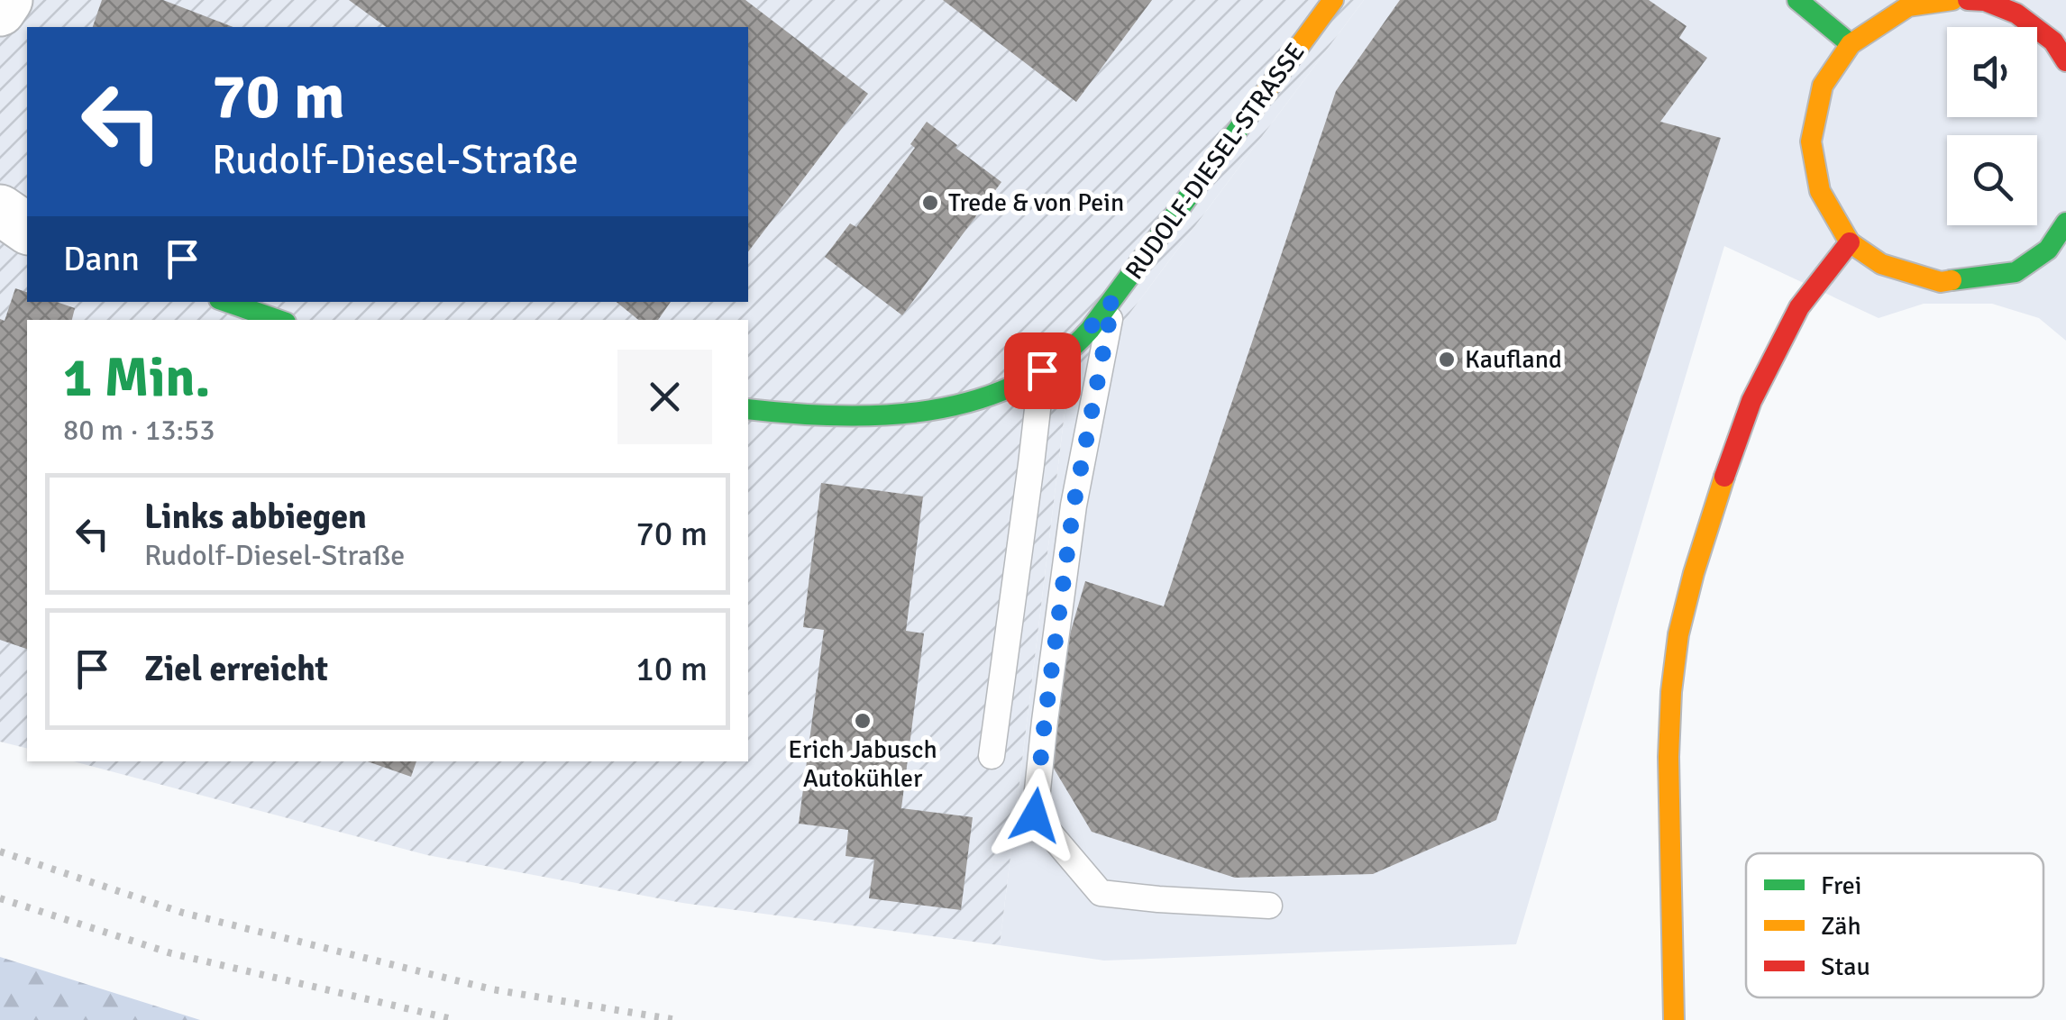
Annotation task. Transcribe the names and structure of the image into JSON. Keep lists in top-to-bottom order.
{
  "streets": {
    "street": ["RUDOLF-DIESEL-STRASSE"]
  },
  "places": ["Trede & von Pein", "Kaufland", "Erich Jabusch Autokühler"],
  "legend": ["Frei", "Zäh", "Stau"],
  "page": {
    "turn": ["70 m", "Rudolf-Diesel-Straße"],
    "then": "Dann",
    "heading": ["1 Min.", "80 m · 13:53"],
    "list": [
      {
        "name": "Links abbiegen",
        "note": "Rudolf-Diesel-Straße",
        "value": "70 m"
      },
      {
        "name": "Ziel erreicht",
        "value": "10 m"
      }
    ]
  }
}
